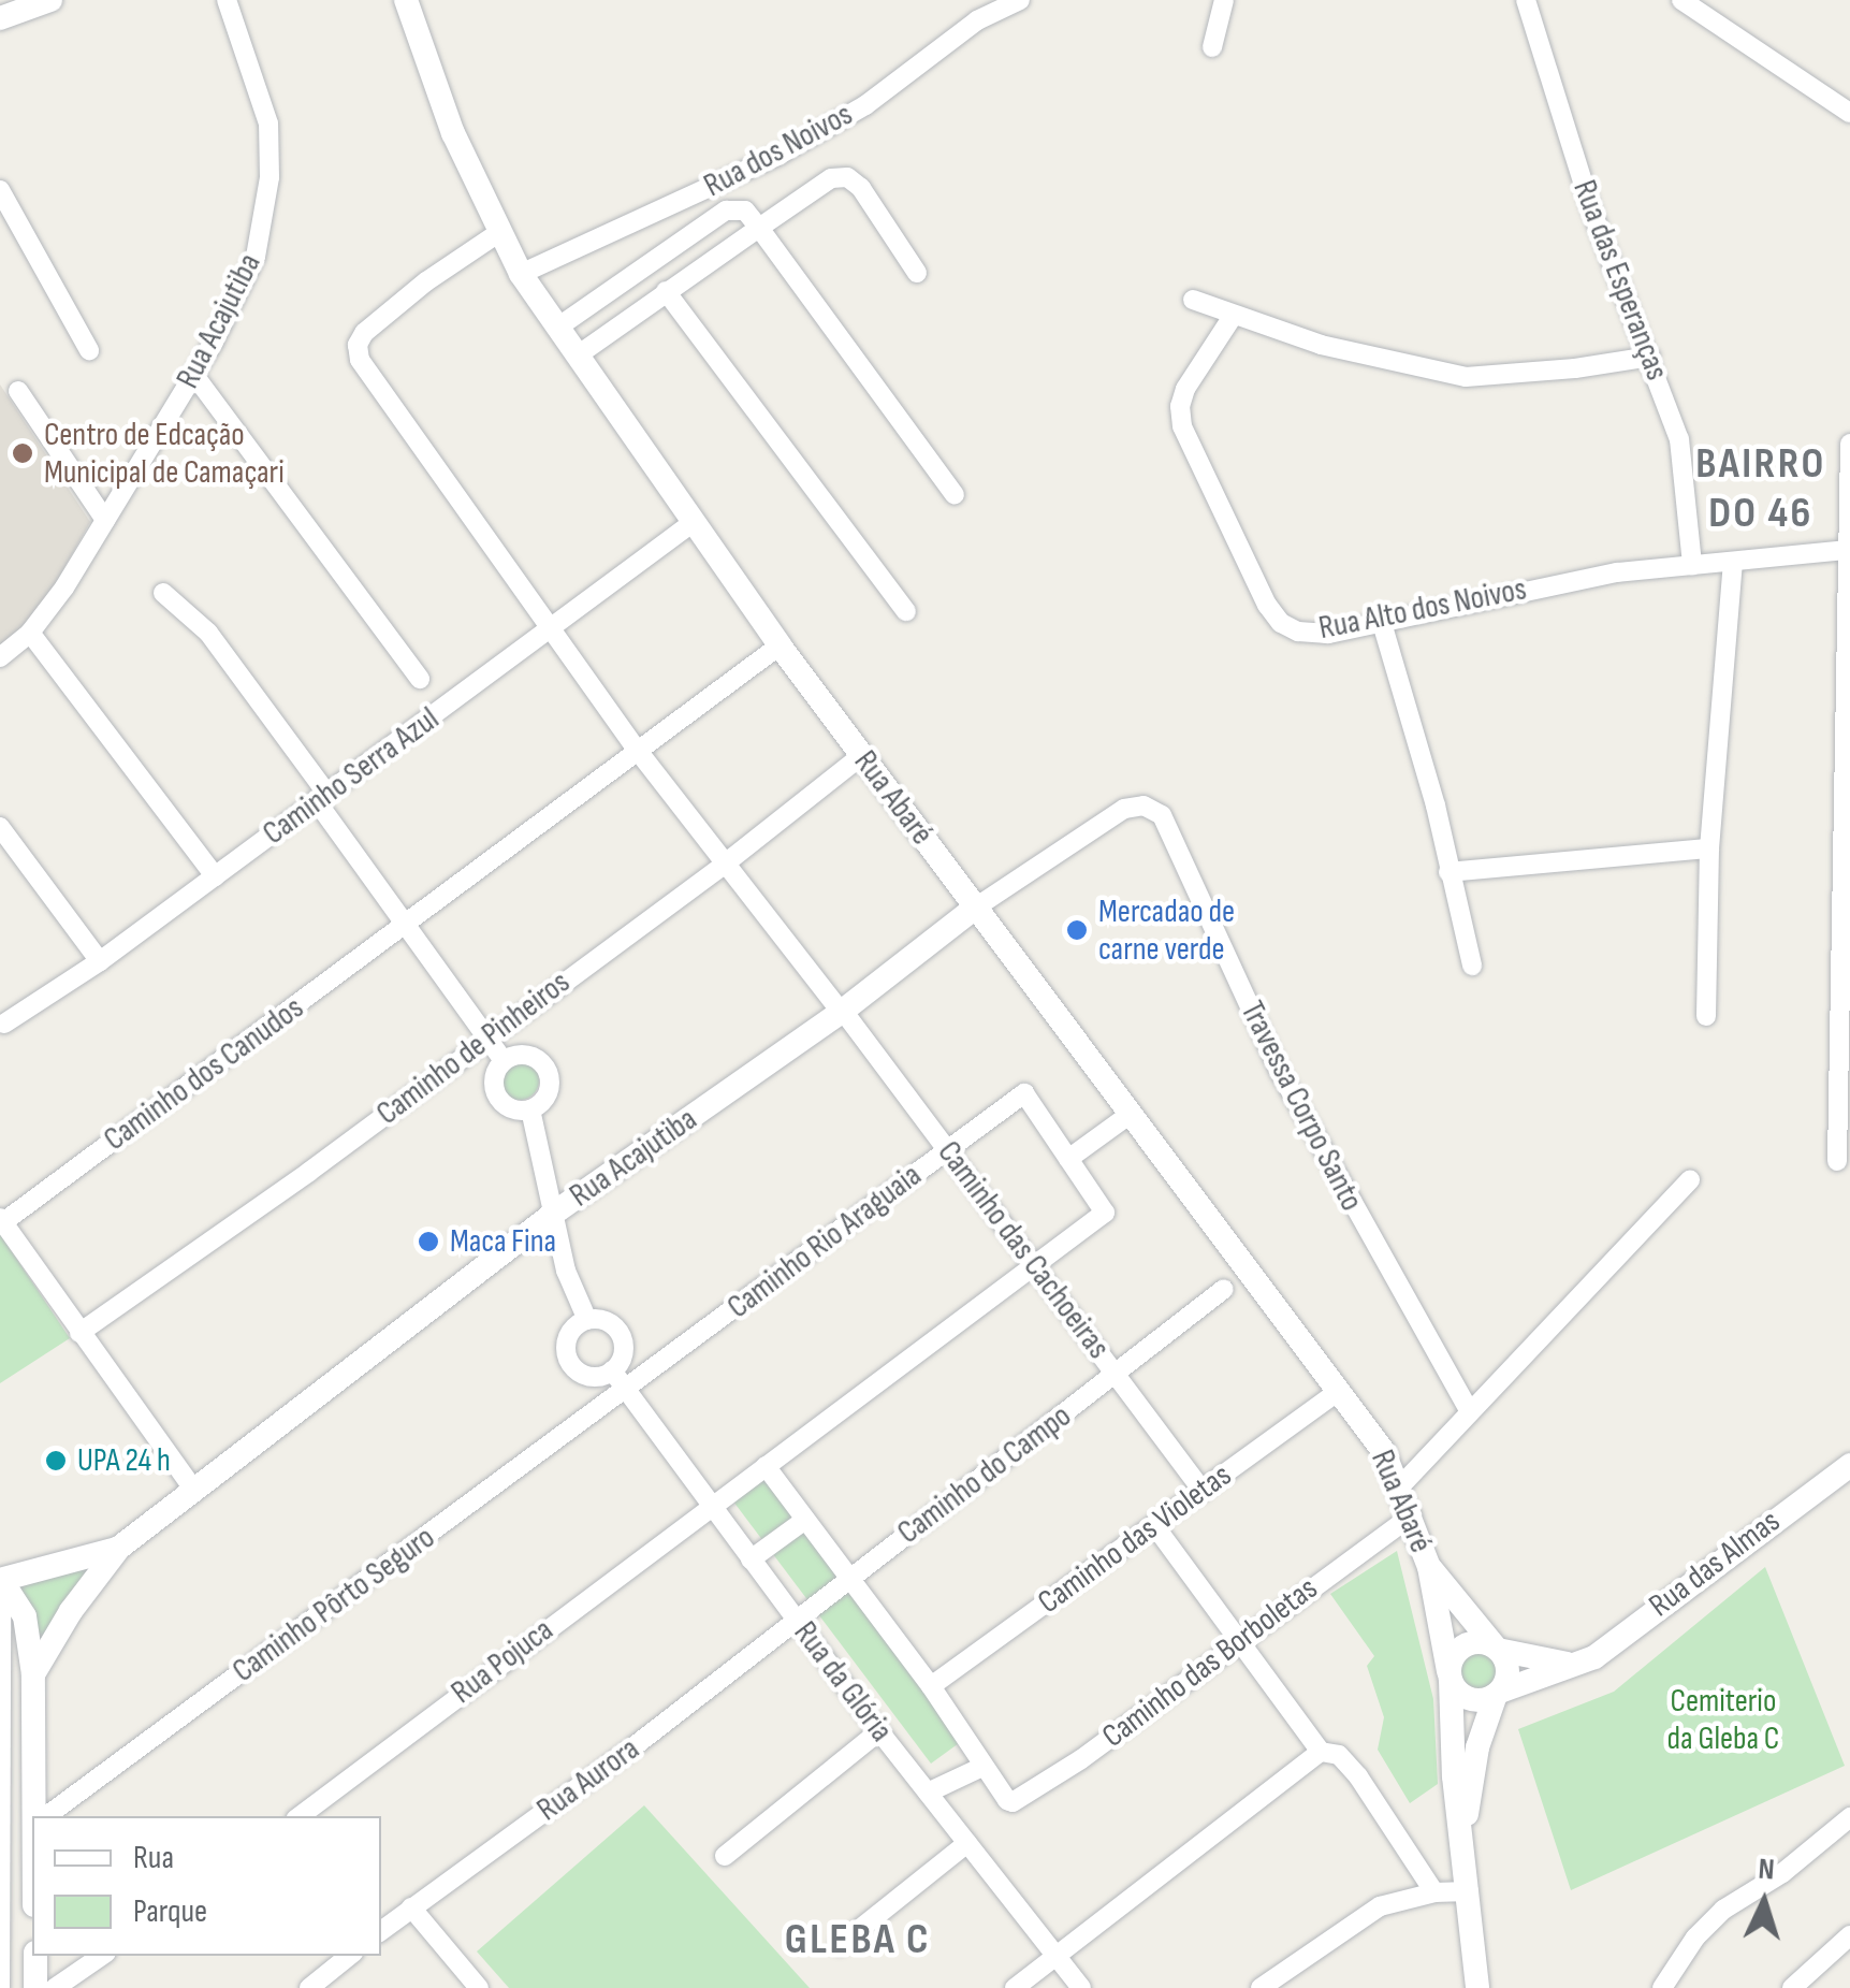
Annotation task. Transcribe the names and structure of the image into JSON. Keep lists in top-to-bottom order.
{
  "streets": {
    "street": [
      "Rua dos Noivos",
      "Rua das Esperanças",
      "Rua Acajutiba",
      "Rua Alto dos Noivos",
      "Caminho Serra Azul",
      "Rua Abaré",
      "Caminho de Pinheiros",
      "Caminho dos Canudos",
      "Travessa Corpo Santo",
      "Caminho Rio Araguaia",
      "Caminho das Cachoeiras",
      "Caminho do Campo",
      "Caminho das Violetas",
      "Rua das Almas",
      "Caminho Pôrto Seguro",
      "Rua Pojuca",
      "Caminho das Borboletas",
      "Rua da Glória",
      "Rua Aurora"
    ]
  },
  "crossings": [
    ["Rua dos Noivos", "Rua Abaré"],
    ["Rua das Esperanças", "Rua Alto dos Noivos"],
    ["Rua Acajutiba", "Rua Abaré"],
    ["Rua Acajutiba", "Travessa Corpo Santo"],
    ["Rua Acajutiba", "Caminho das Cachoeiras"],
    ["Caminho Serra Azul", "Rua Abaré"],
    ["Caminho Serra Azul", "Caminho das Cachoeiras"],
    ["Rua Abaré", "Caminho de Pinheiros"],
    ["Rua Abaré", "Caminho dos Canudos"],
    ["Rua Abaré", "Travessa Corpo Santo"],
    ["Rua Abaré", "Caminho das Cachoeiras"],
    ["Rua Abaré", "Caminho das Violetas"],
    ["Rua Abaré", "Rua das Almas"],
    ["Rua Abaré", "Caminho das Borboletas"],
    ["Caminho de Pinheiros", "Caminho das Cachoeiras"],
    ["Caminho dos Canudos", "Caminho das Cachoeiras"],
    ["Caminho Rio Araguaia", "Caminho das Cachoeiras"],
    ["Caminho Rio Araguaia", "Caminho Pôrto Seguro"],
    ["Caminho Rio Araguaia", "Rua Pojuca"],
    ["Caminho Rio Araguaia", "Rua da Glória"],
    ["Caminho das Cachoeiras", "Caminho do Campo"],
    ["Caminho das Cachoeiras", "Caminho das Violetas"],
    ["Caminho das Cachoeiras", "Rua Pojuca"],
    ["Caminho do Campo", "Rua da Glória"],
    ["Caminho do Campo", "Rua Aurora"],
    ["Caminho Pôrto Seguro", "Rua da Glória"],
    ["Rua Pojuca", "Rua da Glória"],
    ["Rua da Glória", "Rua Aurora"]
  ],
  "districts": ["BAIRRO DO 46", "GLEBA C"],
  "parks": ["Cemiterio da Gleba C"],
  "places": [
    "Centro de Edcação Municipal de Camaçari",
    "Mercadao de carne verde",
    "Maca Fina",
    "UPA 24 h"
  ],
  "legend": ["Rua", "Parque"],
  "north": "top"
}
